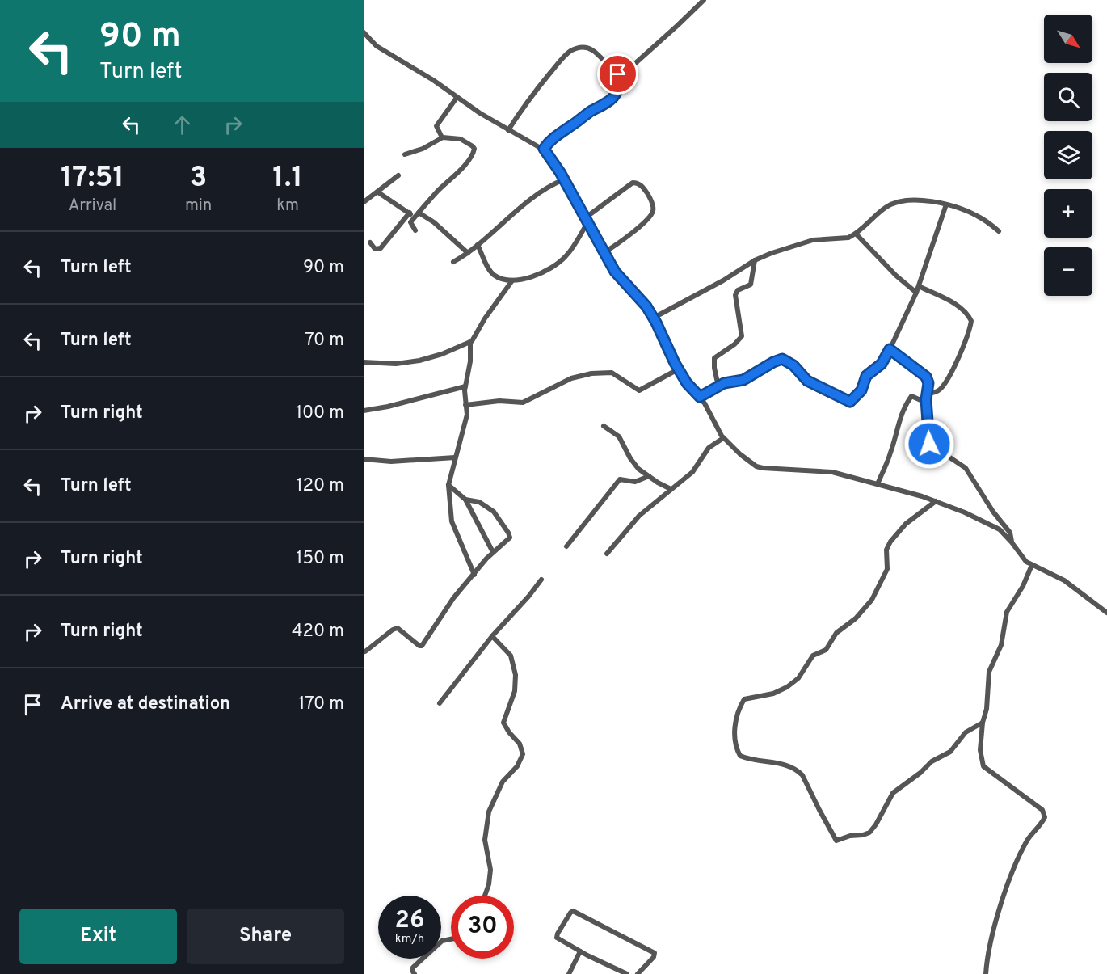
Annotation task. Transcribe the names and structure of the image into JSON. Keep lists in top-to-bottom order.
{
  "north": "bottom right",
  "page": {
    "turn": ["90 m", "Turn left"],
    "map_buttons": ["+", "−"],
    "eta": [
      "17:51",
      "Arrival",
      "3",
      "min",
      "1.1",
      "km"
    ],
    "list": [
      {
        "name": "Turn left",
        "value": "90 m"
      },
      {
        "name": "Turn left",
        "value": "70 m"
      },
      {
        "name": "Turn right",
        "value": "100 m"
      },
      {
        "name": "Turn left",
        "value": "120 m"
      },
      {
        "name": "Turn right",
        "value": "150 m"
      },
      {
        "name": "Turn right",
        "value": "420 m"
      },
      {
        "name": "Arrive at destination",
        "value": "170 m"
      }
    ],
    "speed": "26 km/h",
    "limit": "30",
    "buttons": ["Exit", "Share"]
  }
}
